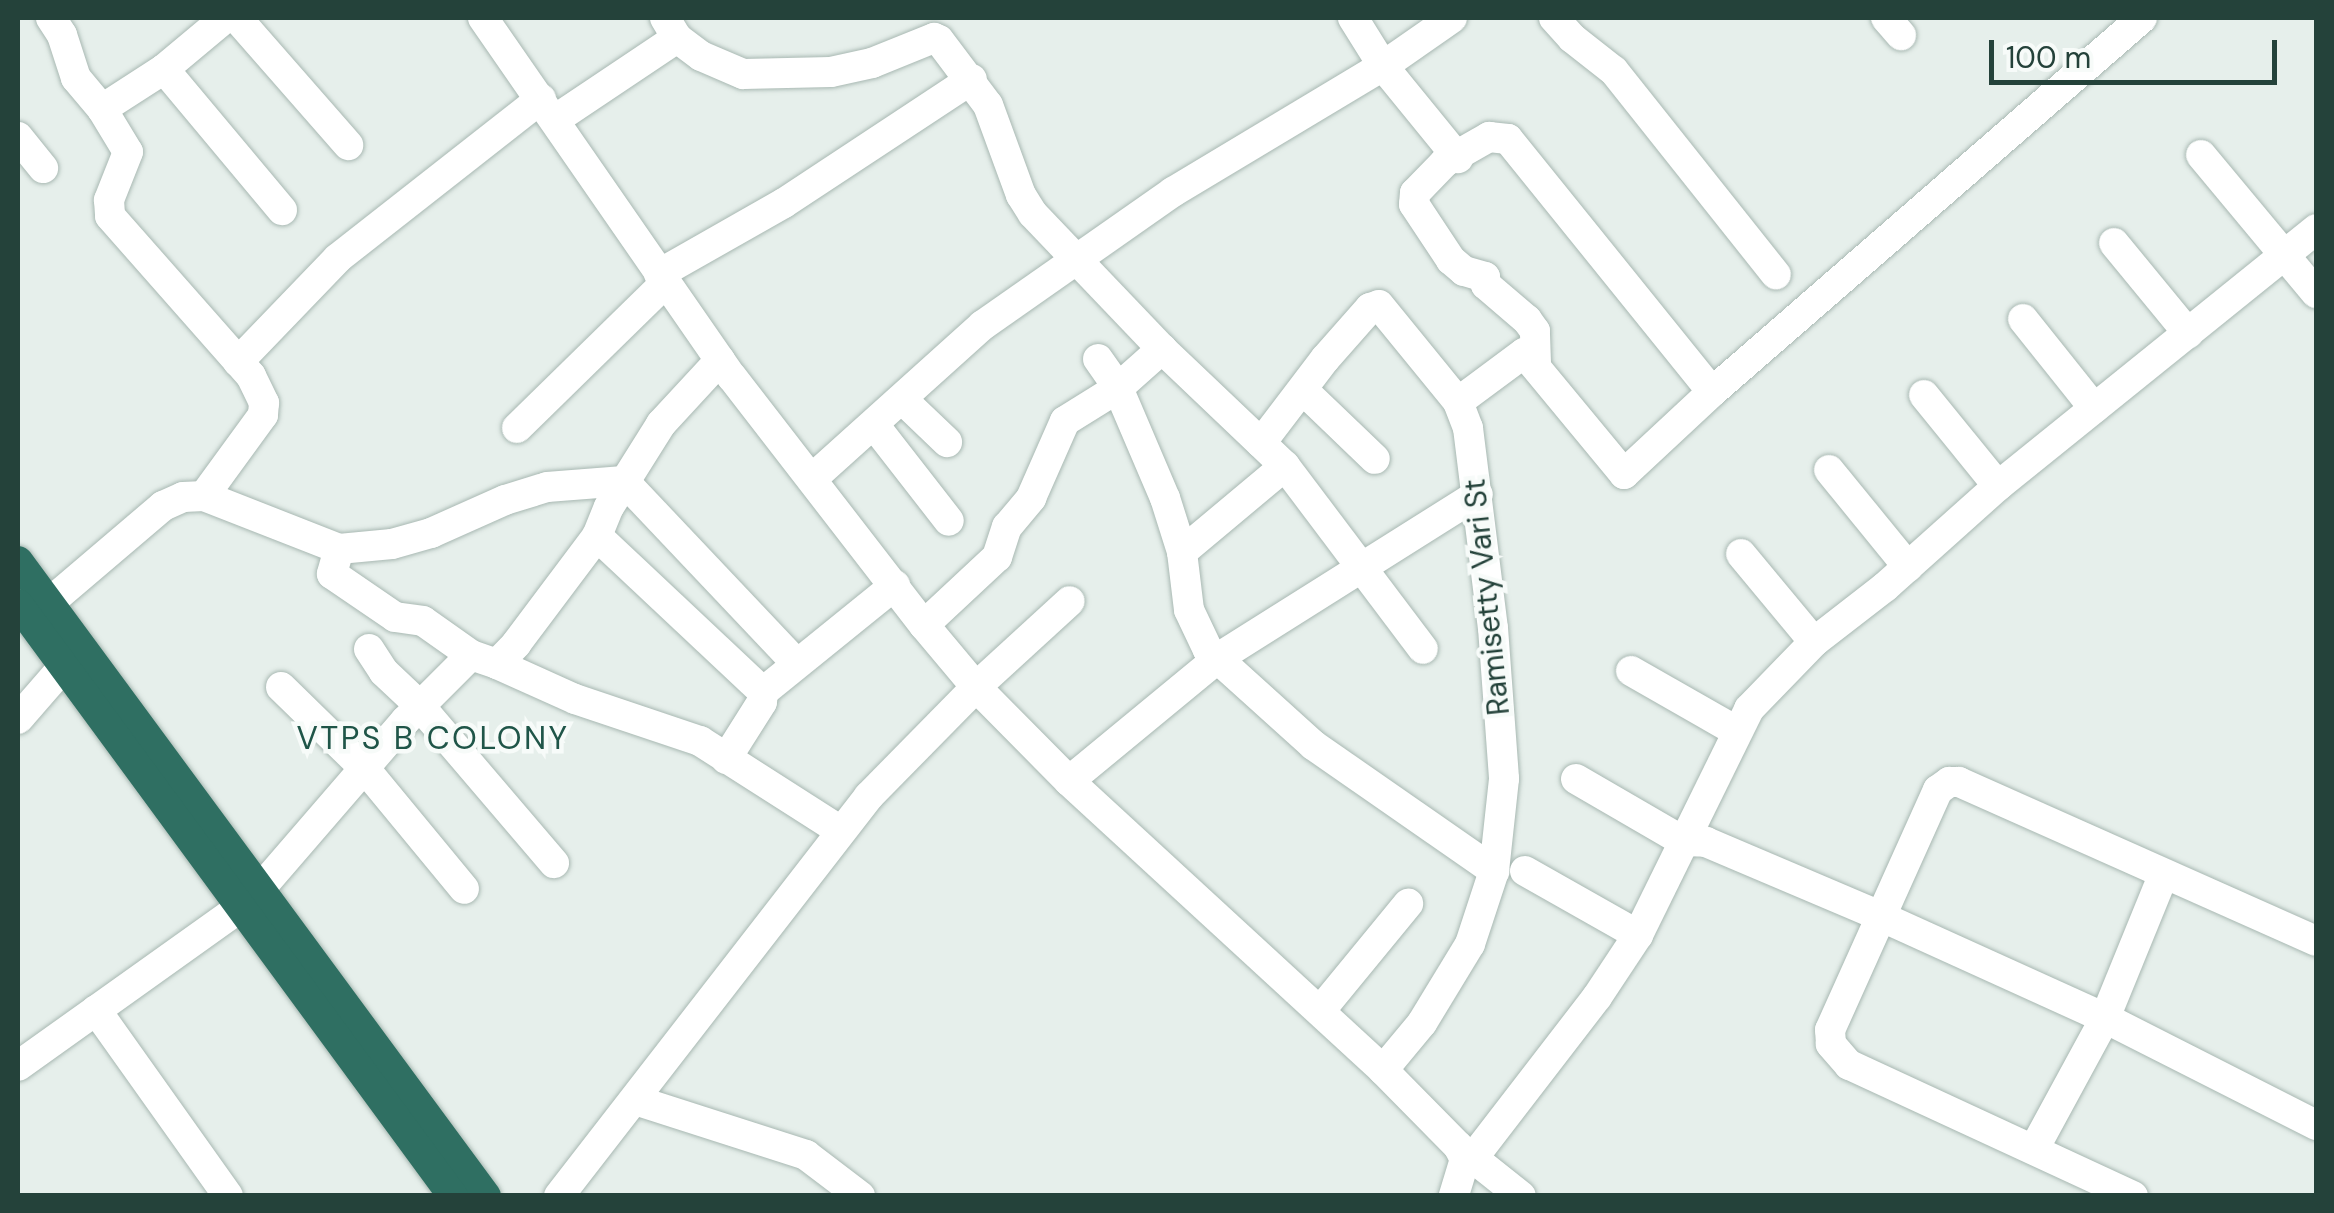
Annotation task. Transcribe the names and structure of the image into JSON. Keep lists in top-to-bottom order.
{
  "streets": {
    "street": ["Ramisetty Vari St"]
  },
  "districts": ["VTPS B COLONY"],
  "scale_bar": "100 m"
}
